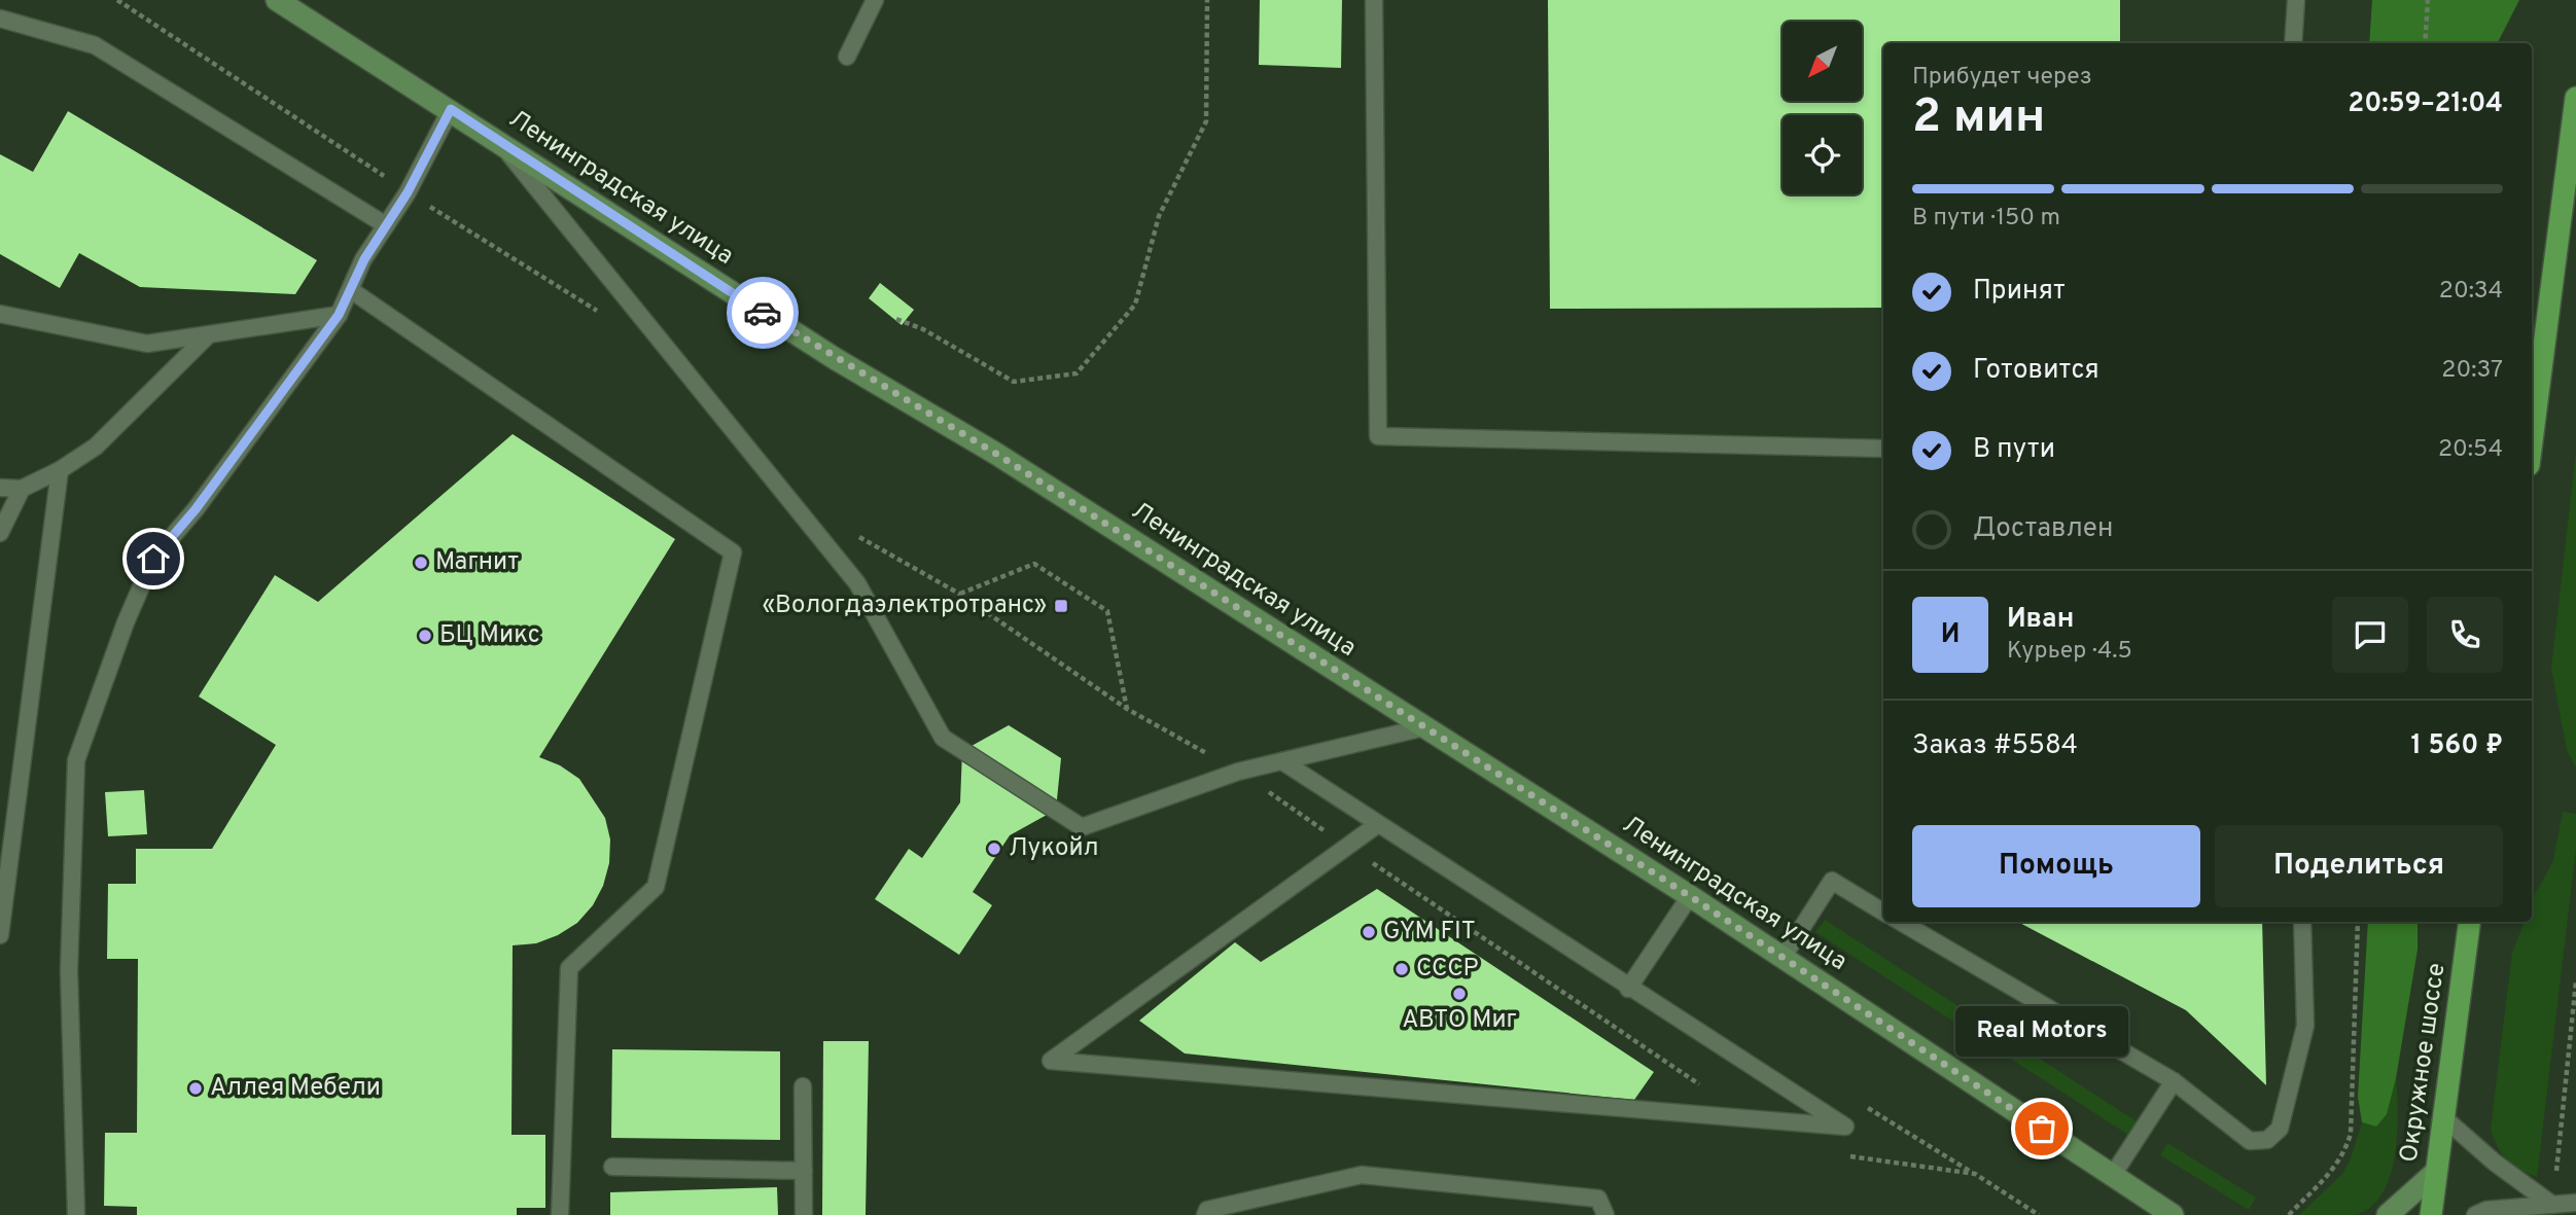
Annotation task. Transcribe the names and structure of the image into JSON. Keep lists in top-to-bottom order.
{
  "streets": {
    "main road": ["Ленинградская улица", "Окружное шоссе"]
  },
  "places": {
    "other": [
      "Магнит",
      "БЦ Микс",
      "Лукойл",
      "GYM FIT",
      "СССР",
      "АВТО Миг",
      "Аллея Мебели",
      "Real Motors"
    ],
    "transit": ["«Вологдаэлектротранс»"]
  },
  "north": "bottom left",
  "page": {
    "heading": ["2 мин", "Прибудет через", "20:59–21:04"],
    "panel": [
      "Иван",
      "Курьер · 4.5",
      "Заказ #5584",
      "1 560 ₽"
    ],
    "bar": "В пути · 150 m",
    "list": [
      ["Принят", "20:34"],
      ["Готовится", "20:37"],
      ["В пути", "20:54"],
      "Доставлен"
    ],
    "round": "И",
    "buttons": ["Помощь", "Поделиться"],
    "bubble": "Real Motors"
  }
}
